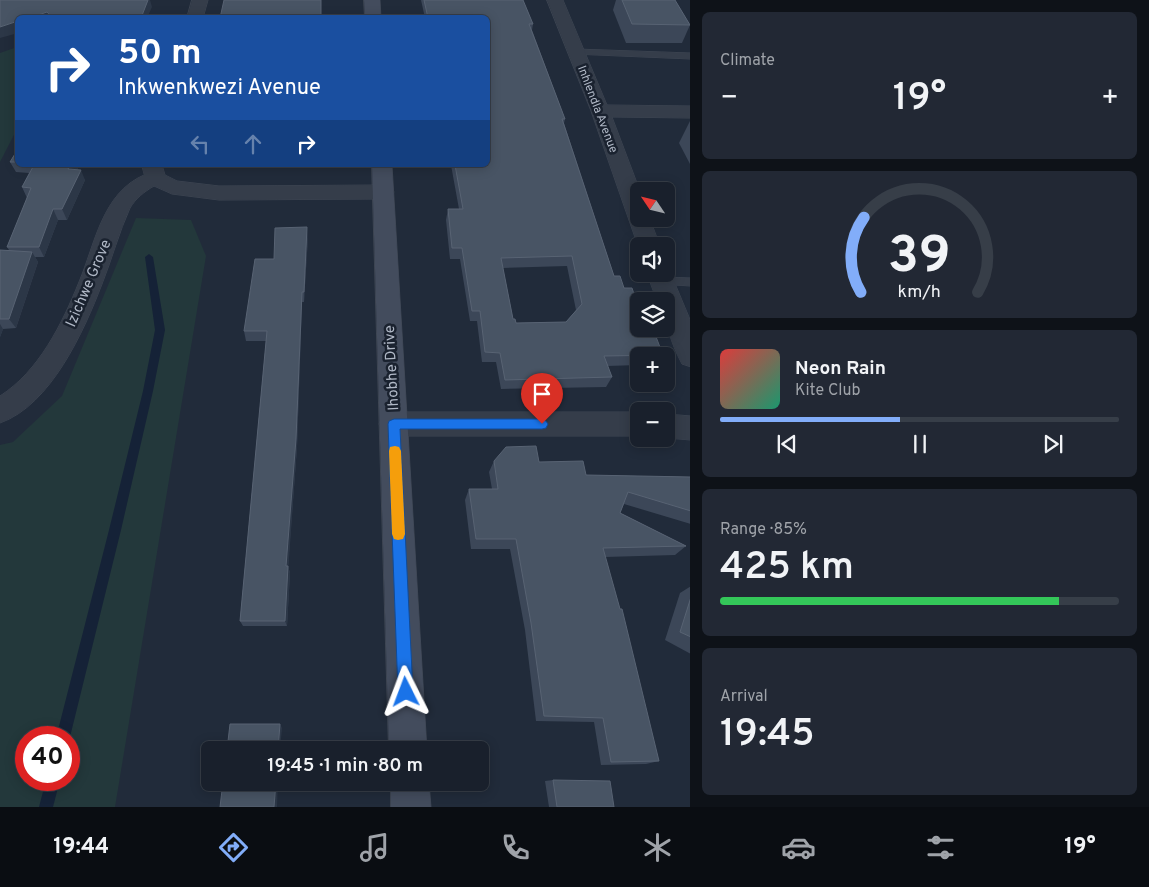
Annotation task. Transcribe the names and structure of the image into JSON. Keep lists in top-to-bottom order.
{
  "streets": {
    "street": ["Inhlendla Avenue", "Izichwe Grove", "Ihobhe Drive"]
  },
  "crossings": [
    ["Izichwe Grove", "Ihobhe Drive"]
  ],
  "north": "top left",
  "page": {
    "tile": [
      "Climate",
      ["Range · 85%", "425 km"],
      ["Arrival", "19:45"]
    ],
    "turn": ["50 m", "Inkwenkwezi Avenue"],
    "heat": ["−", "19°", "+"],
    "map_buttons": ["+", "−"],
    "song": ["Neon Rain", "Kite Club"],
    "limit": "40",
    "trip": "19:45 · 1 min · 80 m",
    "tabs": ["19:44", "19°"],
    "gauge": ["39", "km/h"]
  }
}
